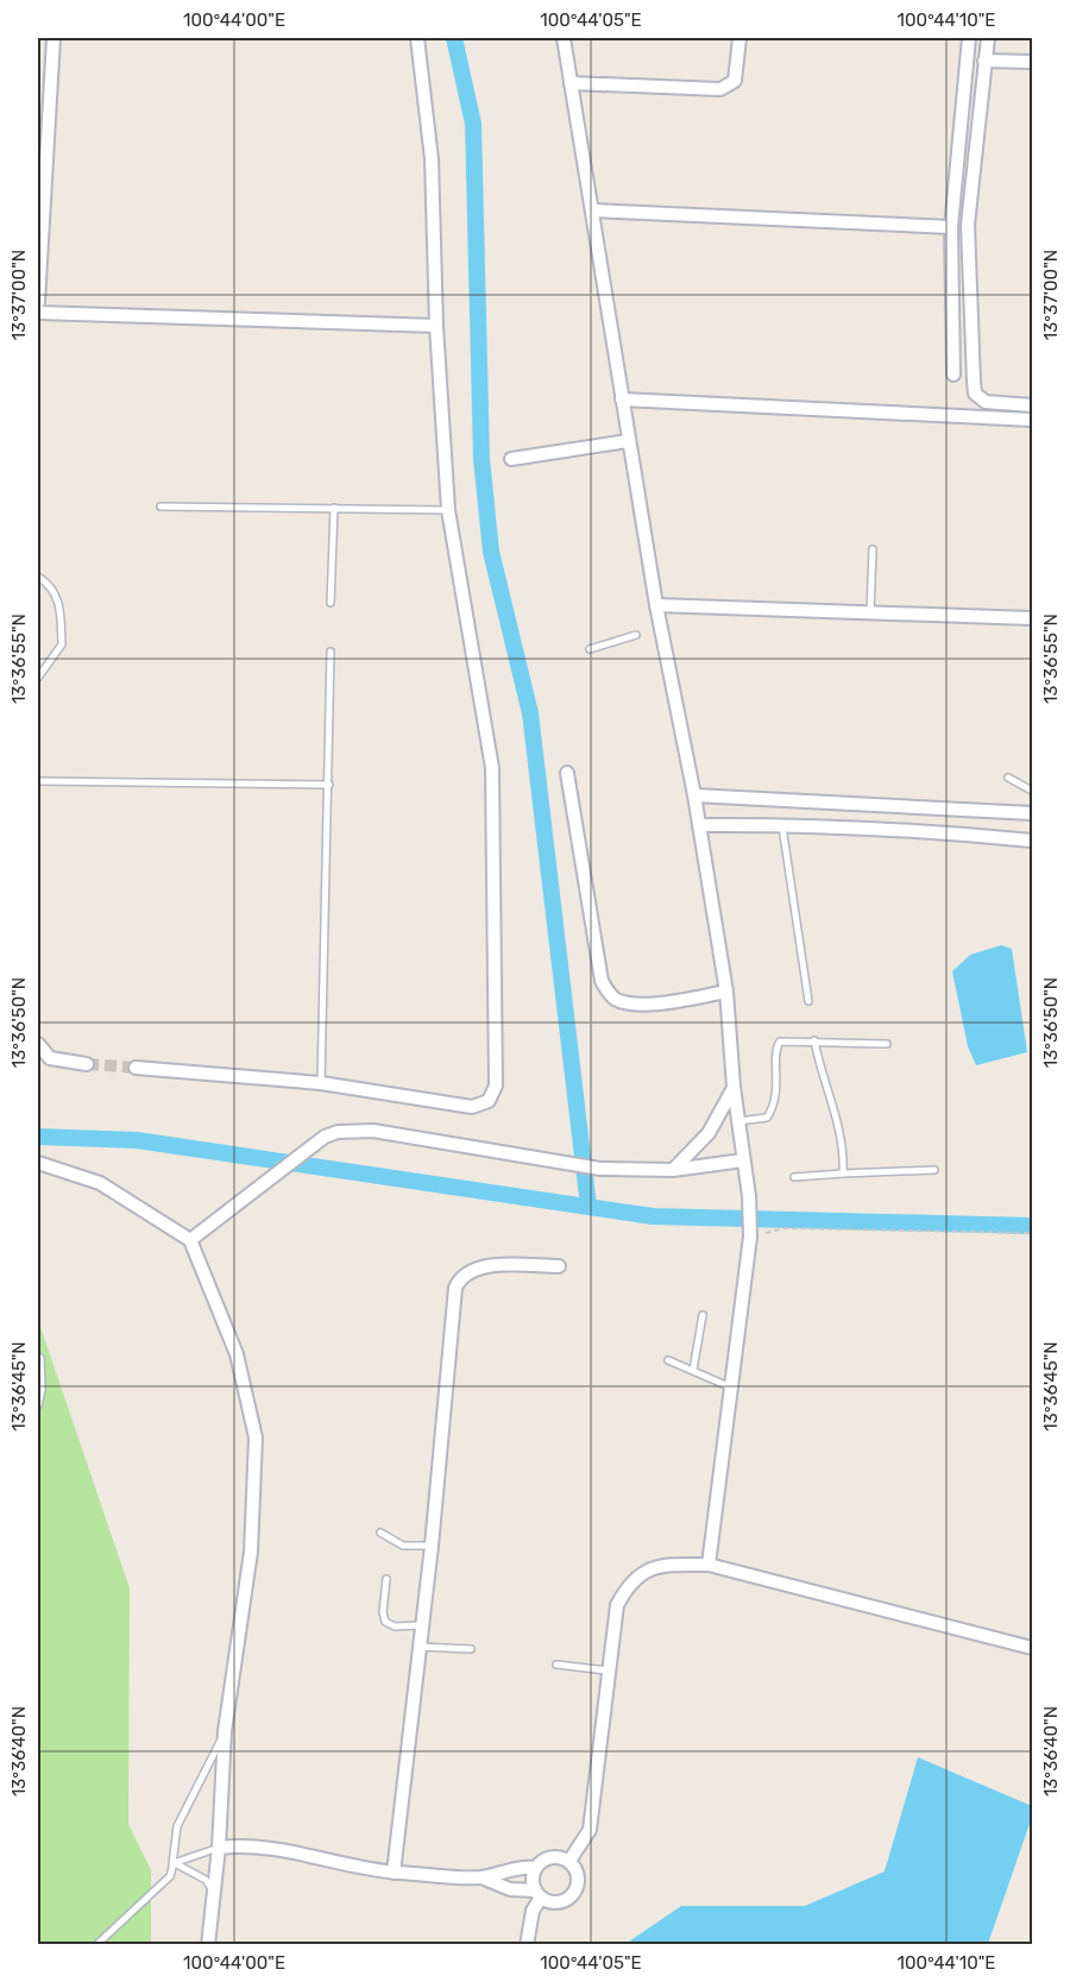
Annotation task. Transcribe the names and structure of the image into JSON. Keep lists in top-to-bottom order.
{
  "coordinates": [
    "100°44'00\"E",
    "100°44'05\"E",
    "100°44'10\"E",
    "13°37'00\"N",
    "13°36'55\"N",
    "13°36'50\"N",
    "13°36'45\"N",
    "13°36'40\"N"
  ]
}
